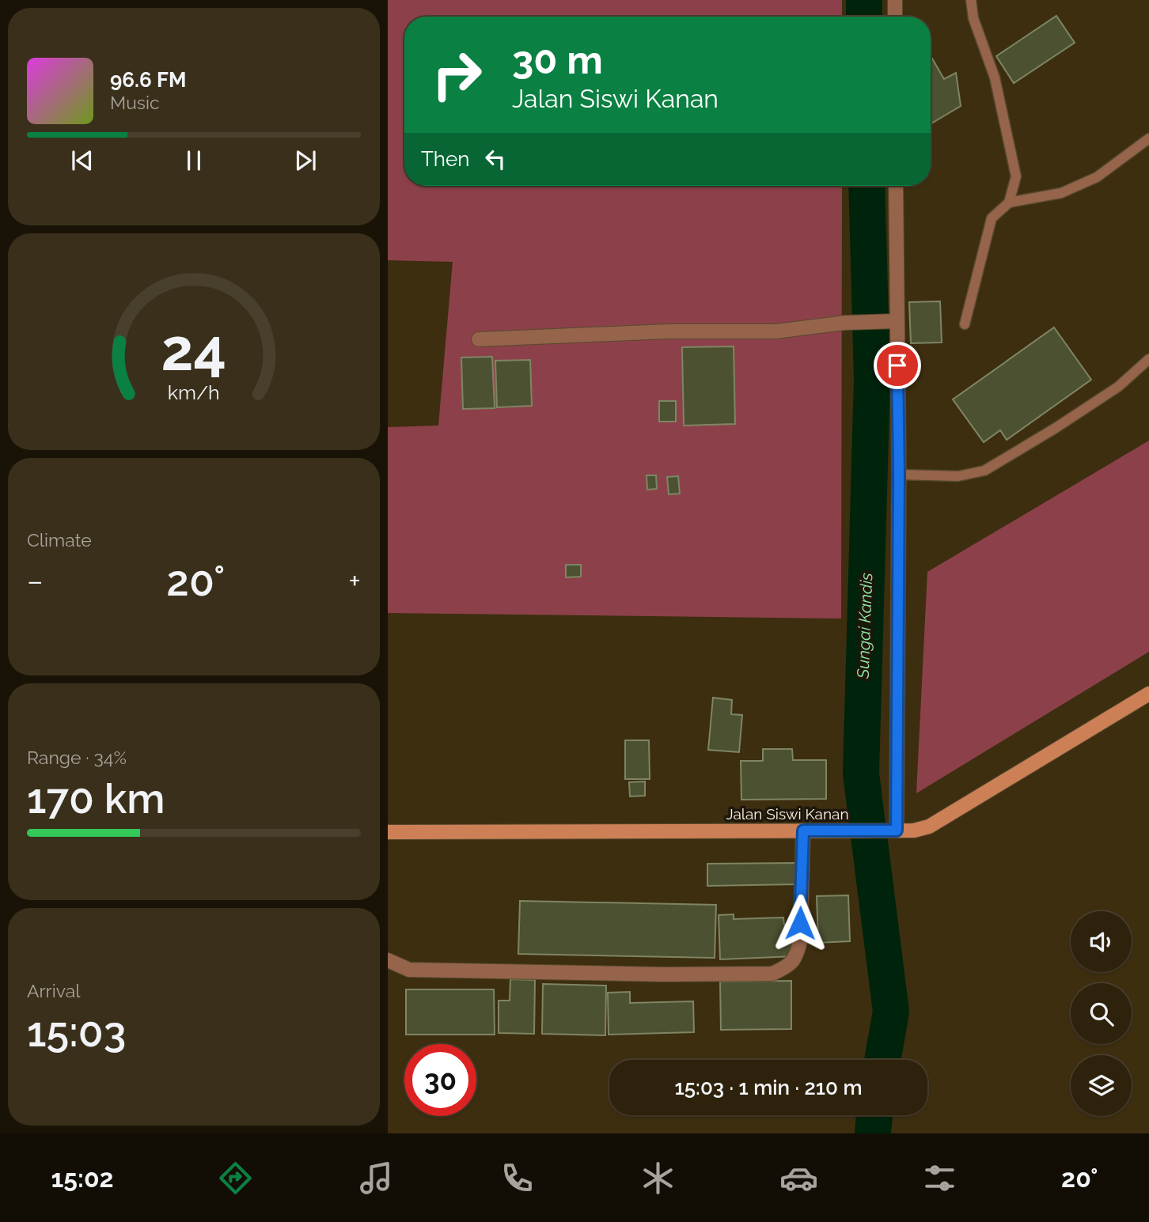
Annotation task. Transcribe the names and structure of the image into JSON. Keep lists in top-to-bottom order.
{
  "streets": {
    "street": ["Jalan Siswi Kanan"]
  },
  "water": ["Sungai Kandis"],
  "page": {
    "turn": ["30 m", "Jalan Siswi Kanan"],
    "song": ["96.6 FM", "Music"],
    "then": "Then",
    "tile": [
      "Climate",
      ["Range · 34%", "170 km"],
      ["Arrival", "15:03"]
    ],
    "heat": ["−", "20°", "+"],
    "limit": "30",
    "trip": "15:03 · 1 min · 210 m",
    "tabs": ["15:02", "20°"],
    "gauge": ["24", "km/h"]
  }
}
